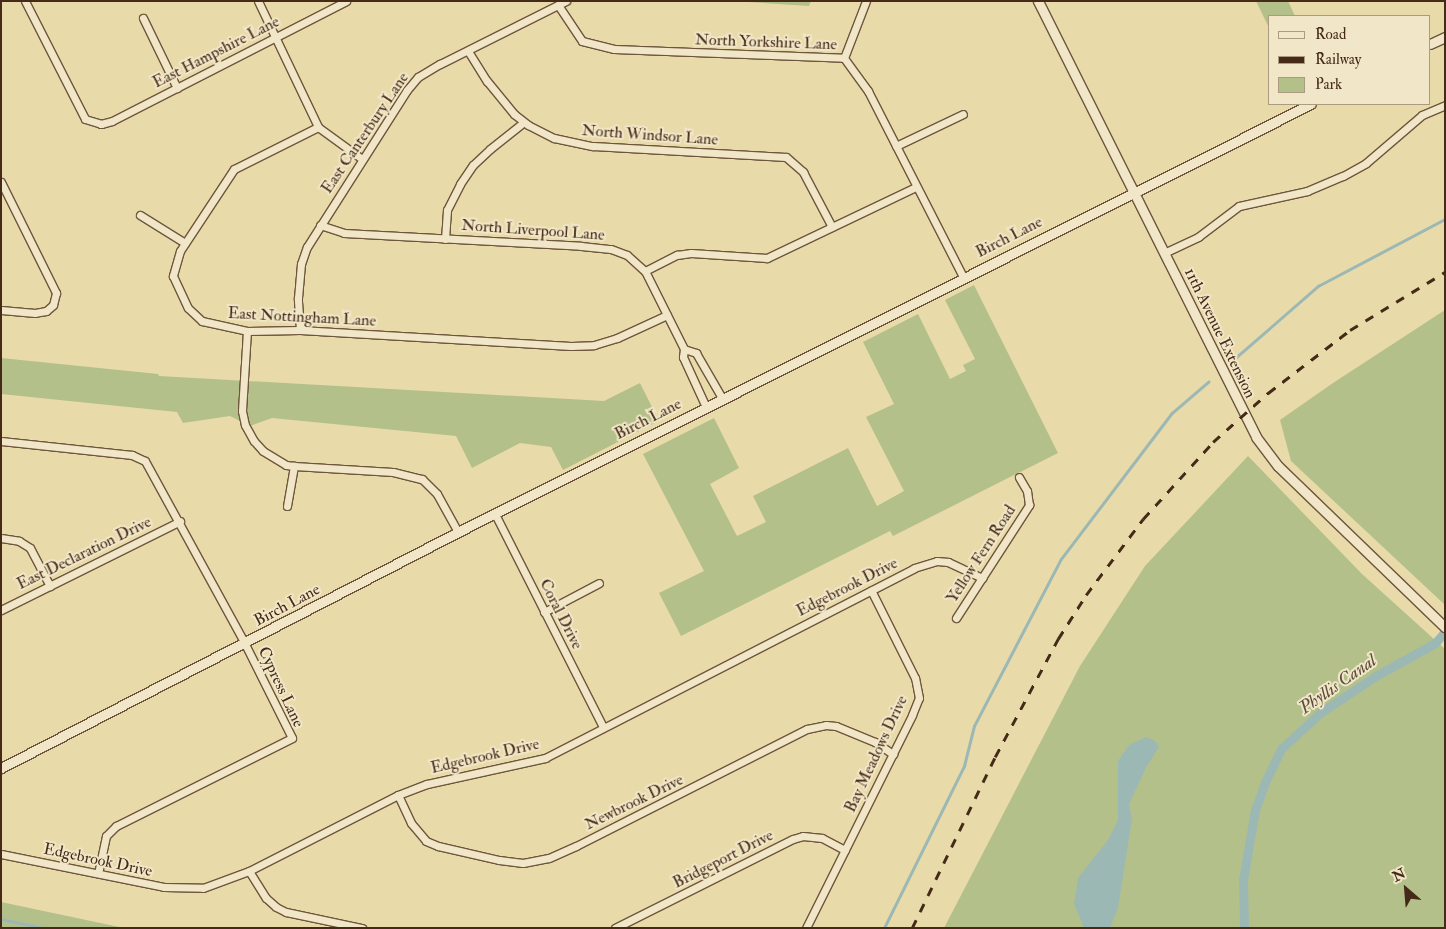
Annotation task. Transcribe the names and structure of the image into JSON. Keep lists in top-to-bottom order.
{
  "streets": {
    "street": [
      "North Yorkshire Lane",
      "East Hampshire Lane",
      "East Canterbury Lane",
      "North Windsor Lane",
      "North Liverpool Lane",
      "Birch Lane",
      "East Nottingham Lane",
      "11th Avenue Extension",
      "East Declaration Drive",
      "Yellow Fern Road",
      "Edgebrook Drive",
      "Coral Drive",
      "Cypress Lane",
      "Bay Meadows Drive",
      "Newbrook Drive",
      "Bridgeport Drive"
    ]
  },
  "crossings": [
    ["North Yorkshire Lane", "East Canterbury Lane"],
    ["North Yorkshire Lane", "Birch Lane"],
    ["East Canterbury Lane", "North Windsor Lane"],
    ["East Canterbury Lane", "North Liverpool Lane"],
    ["East Canterbury Lane", "East Nottingham Lane"],
    ["North Liverpool Lane", "Birch Lane"],
    ["North Liverpool Lane", "East Nottingham Lane"],
    ["Birch Lane", "11th Avenue Extension"],
    ["Birch Lane", "Coral Drive"],
    ["Birch Lane", "Cypress Lane"],
    ["East Declaration Drive", "Cypress Lane"],
    ["Yellow Fern Road", "Edgebrook Drive"],
    ["Edgebrook Drive", "Coral Drive"],
    ["Edgebrook Drive", "Cypress Lane"],
    ["Edgebrook Drive", "Bay Meadows Drive"],
    ["Edgebrook Drive", "Newbrook Drive"],
    ["Bay Meadows Drive", "Newbrook Drive"],
    ["Bay Meadows Drive", "Bridgeport Drive"]
  ],
  "water": ["Phyllis Canal"],
  "legend": ["Road", "Railway", "Park"],
  "north": "top left"
}
